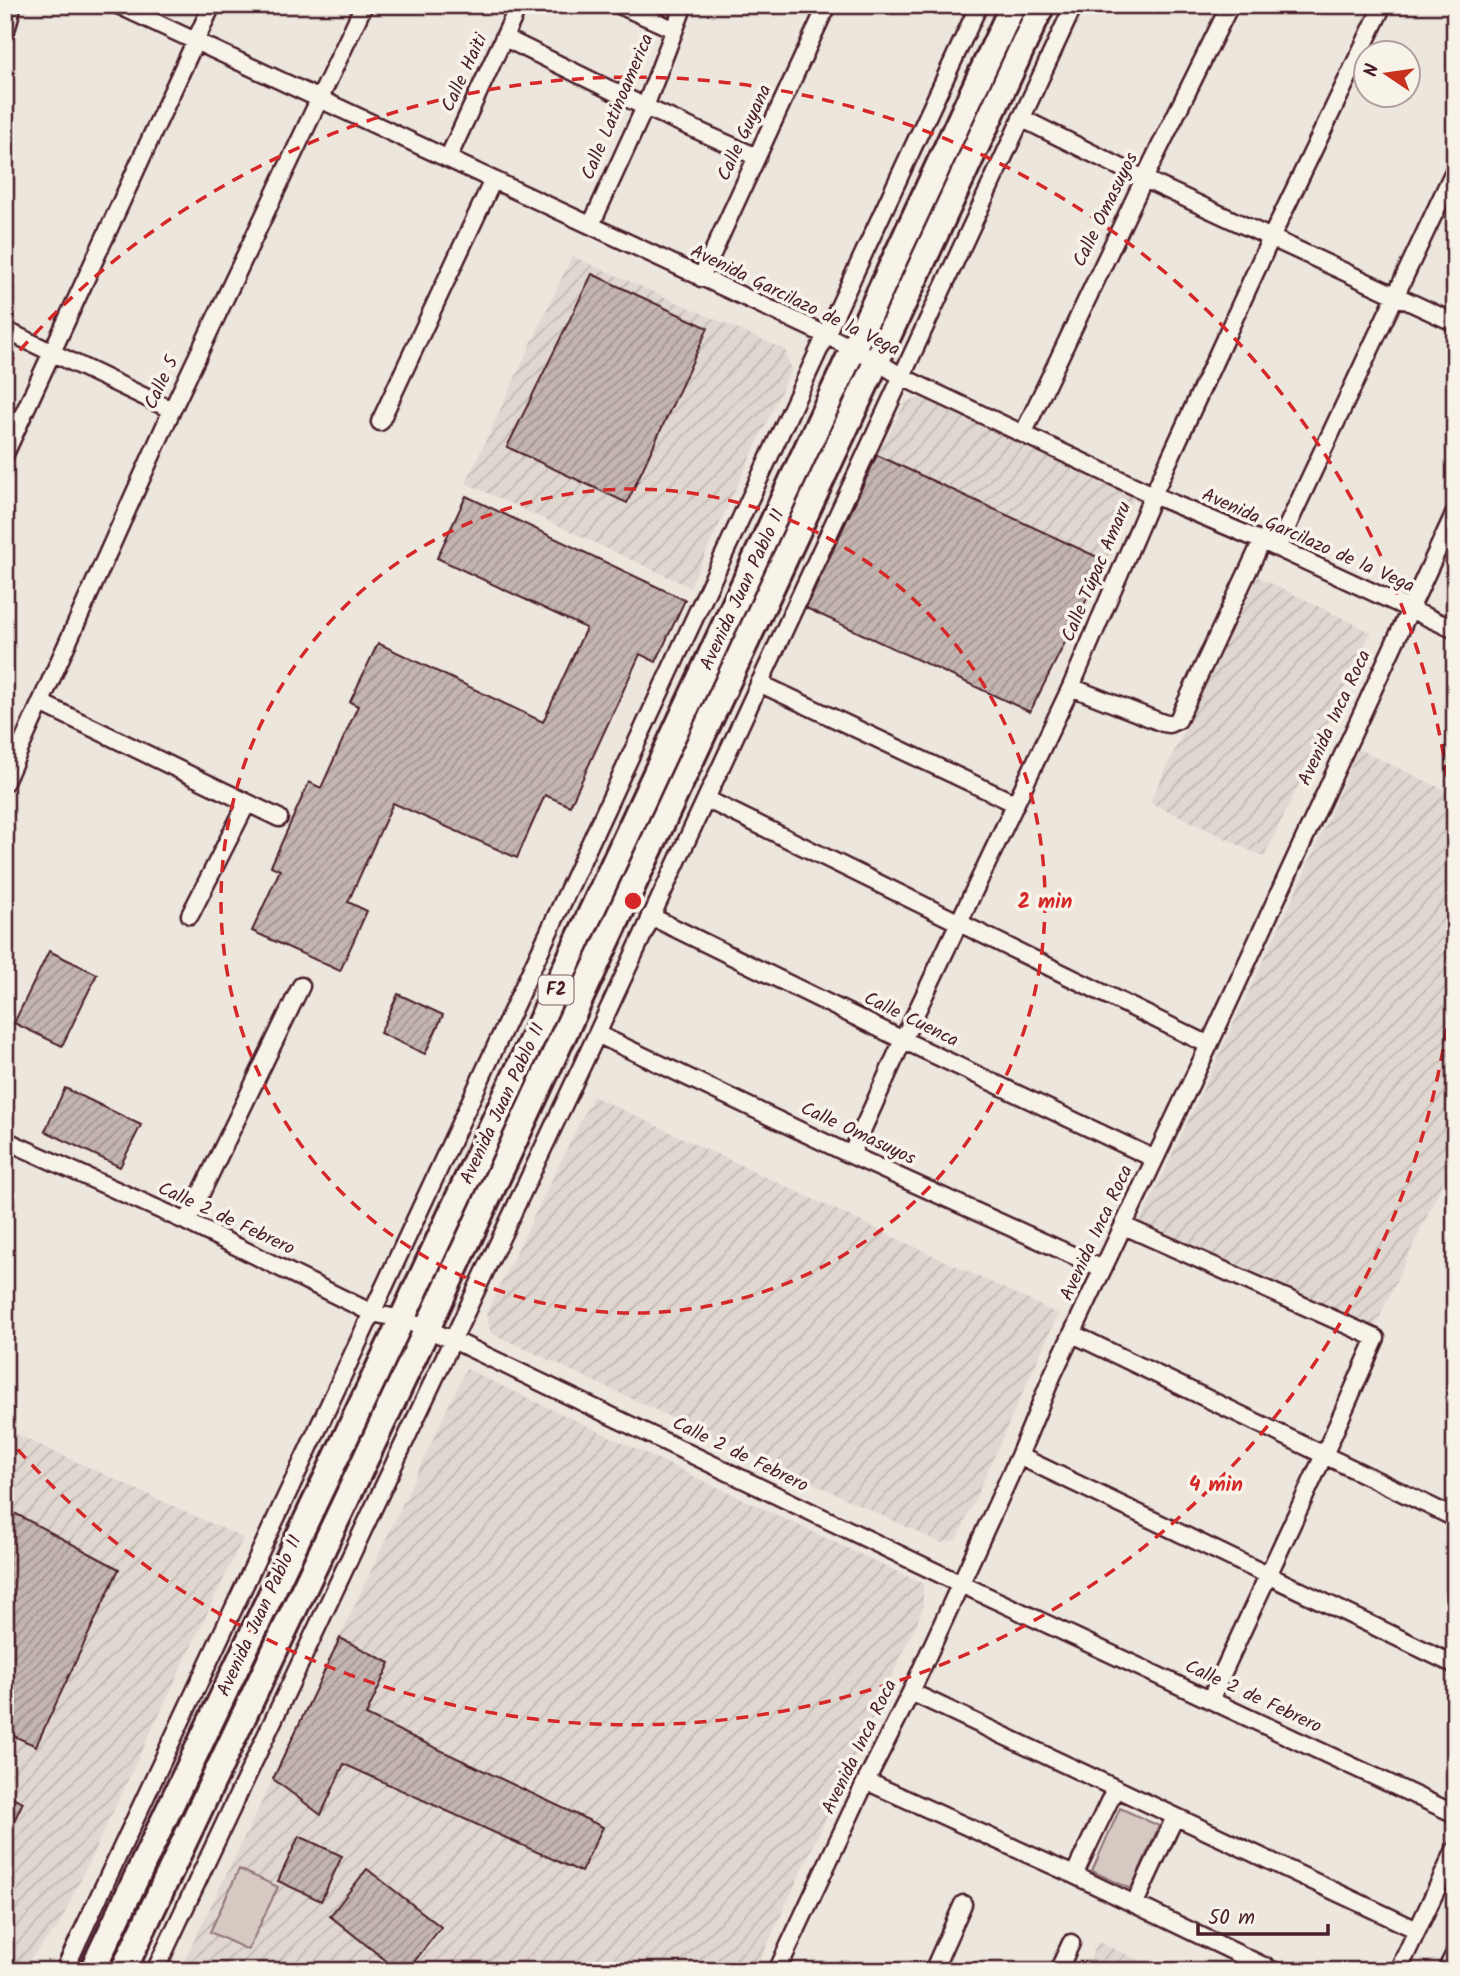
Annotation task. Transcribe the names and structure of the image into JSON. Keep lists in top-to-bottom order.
{
  "streets": {
    "highway": ["Avenida Juan Pablo II", "F2"],
    "street": [
      "Calle Haiti",
      "Calle Latinoamerica",
      "Calle Guyana",
      "Calle Omasuyos",
      "Avenida Garcilazo de la Vega",
      "Calle 5",
      "Calle Túpac Amaru",
      "Avenida Inca Roca",
      "Calle Cuenca",
      "Calle 2 de Febrero"
    ]
  },
  "crossings": [
    ["Calle Haiti", "Avenida Garcilazo de la Vega"],
    ["Calle Latinoamerica", "Avenida Garcilazo de la Vega"],
    ["Calle Guyana", "Avenida Garcilazo de la Vega"],
    ["Calle Omasuyos", "Avenida Garcilazo de la Vega"],
    ["Calle Omasuyos", "Calle Túpac Amaru"],
    ["Calle Omasuyos", "Avenida Inca Roca"],
    ["Avenida Garcilazo de la Vega", "Calle 5"],
    ["Avenida Garcilazo de la Vega", "Calle Túpac Amaru"],
    ["Avenida Garcilazo de la Vega", "Avenida Juan Pablo II"],
    ["Avenida Garcilazo de la Vega", "Avenida Inca Roca"],
    ["Calle Túpac Amaru", "Calle Cuenca"],
    ["Avenida Juan Pablo II", "Calle 2 de Febrero"],
    ["Avenida Inca Roca", "Calle Cuenca"],
    ["Avenida Inca Roca", "Calle 2 de Febrero"]
  ],
  "scale_bar": "50 m",
  "north": "left",
  "rings": ["2 min", "4 min"]
}
